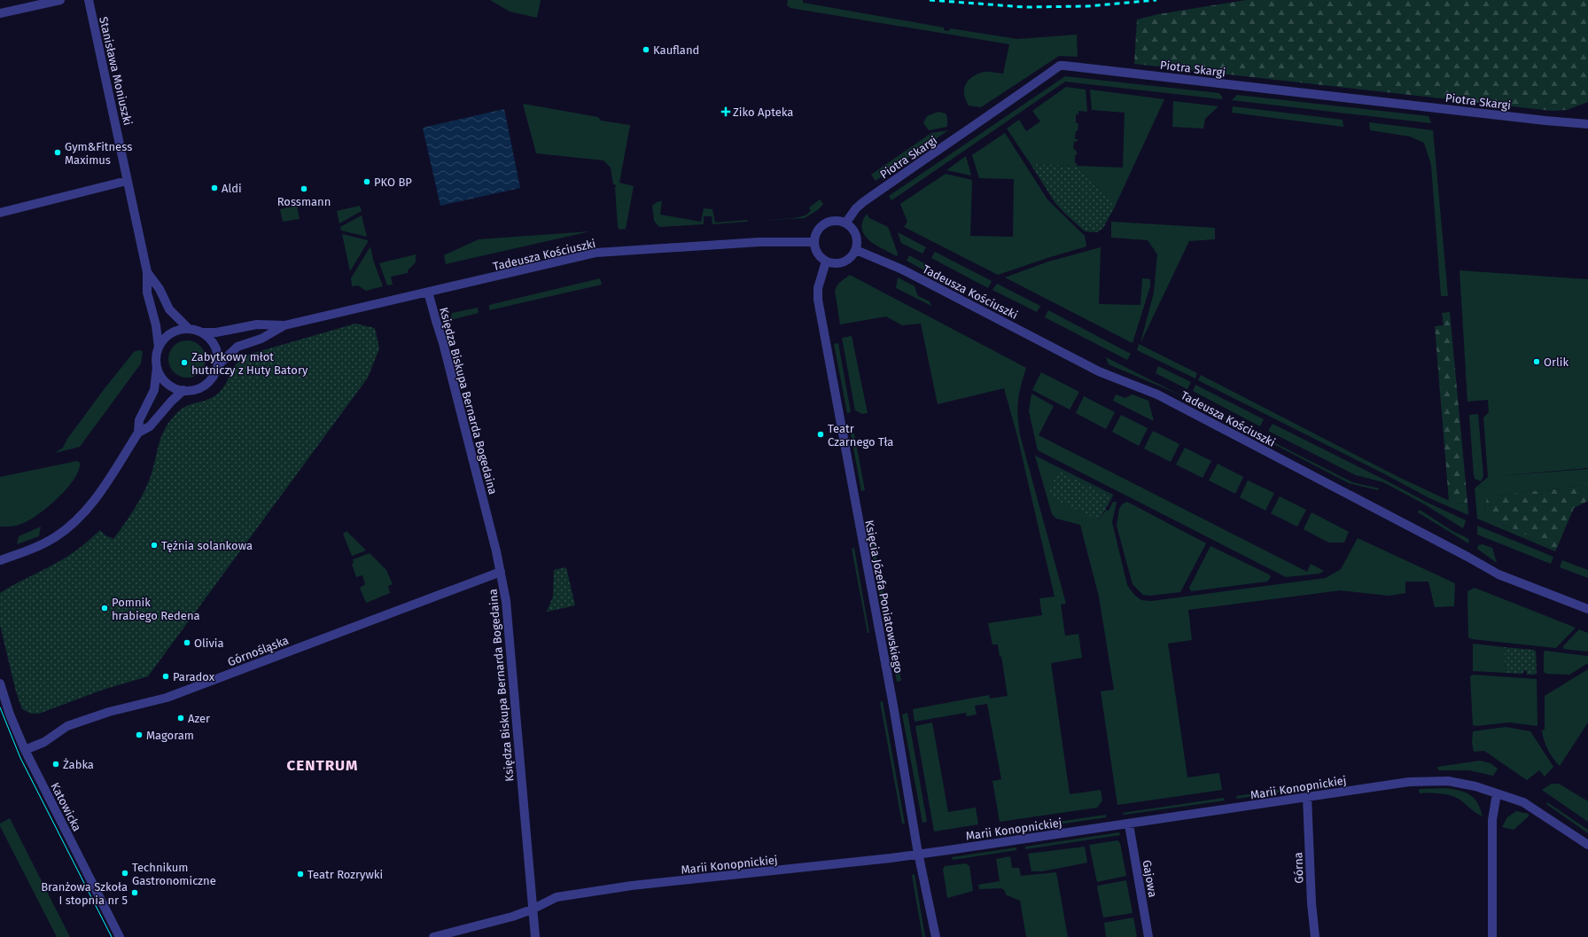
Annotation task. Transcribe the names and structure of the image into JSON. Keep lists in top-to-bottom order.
{
  "streets": {
    "street": [
      "Piotra Skargi",
      "Stanisława Moniuszki",
      "Tadeusza Kościuszki",
      "Księdza Biskupa Bernarda Bogedaina",
      "Księcia Józefa Poniatowskiego",
      "Górnośląska",
      "Marii Konopnickiej",
      "Katowicka",
      "Górna",
      "Gajowa"
    ]
  },
  "crossings": [
    ["Piotra Skargi", "Tadeusza Kościuszki"],
    ["Piotra Skargi", "Księcia Józefa Poniatowskiego"],
    ["Tadeusza Kościuszki", "Księdza Biskupa Bernarda Bogedaina"],
    ["Tadeusza Kościuszki", "Księcia Józefa Poniatowskiego"],
    ["Księdza Biskupa Bernarda Bogedaina", "Górnośląska"],
    ["Księdza Biskupa Bernarda Bogedaina", "Marii Konopnickiej"],
    ["Księcia Józefa Poniatowskiego", "Marii Konopnickiej"],
    ["Górnośląska", "Katowicka"],
    ["Marii Konopnickiej", "Górna"],
    ["Marii Konopnickiej", "Gajowa"]
  ],
  "districts": ["CENTRUM"],
  "places": {
    "other": [
      "Kaufland",
      "Gym&Fitness Maximus",
      "PKO BP",
      "Aldi",
      "Rossmann",
      "Orlik",
      "Zabytkowy młot hutniczy z Huty Batory",
      "Teatr Czarnego Tła",
      "Tężnia solankowa",
      "Pomnik hrabiego Redena",
      "Olivia",
      "Paradox",
      "Azer",
      "Magoram",
      "Żabka",
      "Technikum Gastronomiczne",
      "Teatr Rozrywki",
      "Branżowa Szkoła I stopnia nr 5"
    ],
    "health": ["Ziko Apteka"]
  }
}
